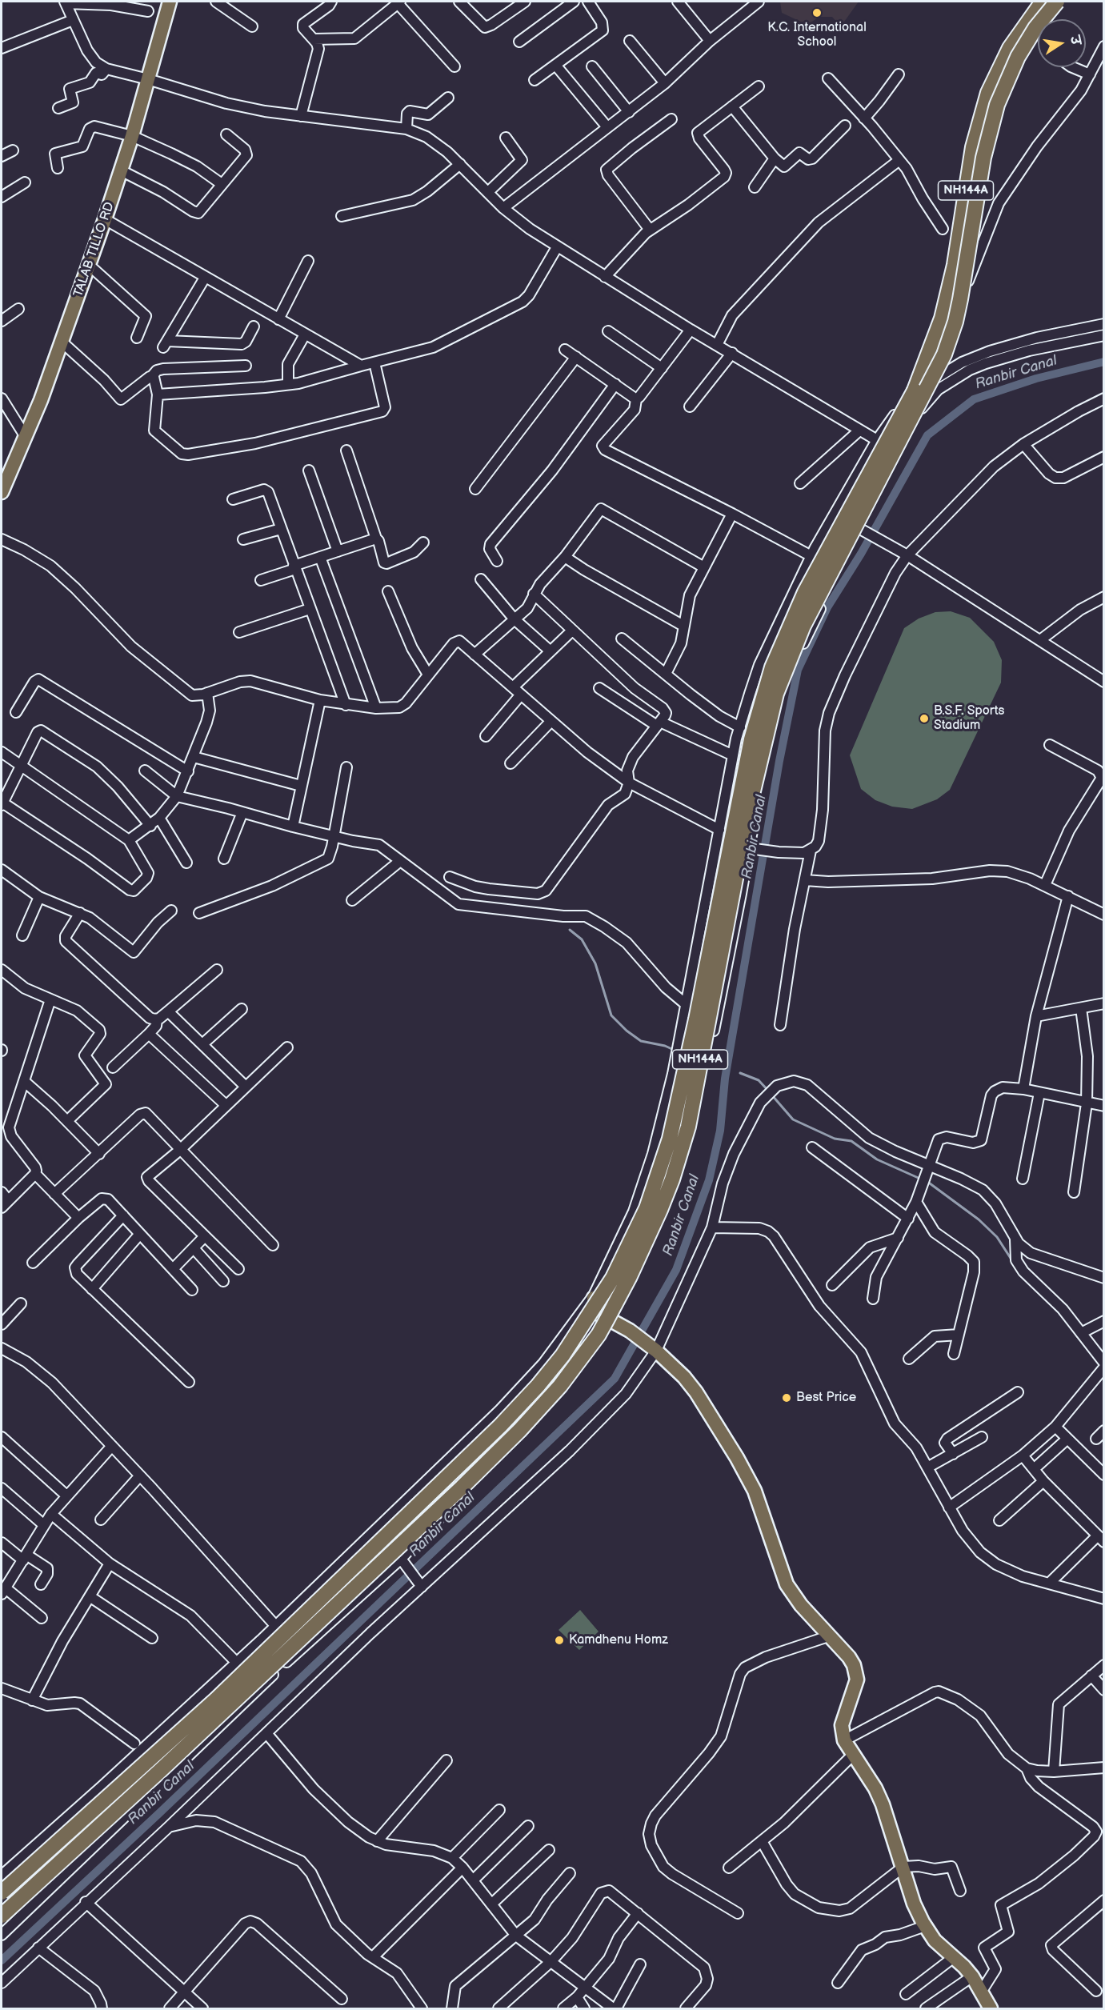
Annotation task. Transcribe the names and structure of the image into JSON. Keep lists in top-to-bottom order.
{
  "streets": {
    "highway": ["NH144A"],
    "main road": ["TALAB TILLO RD"]
  },
  "water": ["Ranbir Canal"],
  "places": [
    "K.C. International School",
    "B.S.F. Sports Stadium",
    "Best Price",
    "Kamdhenu Homz"
  ],
  "north": "right"
}
